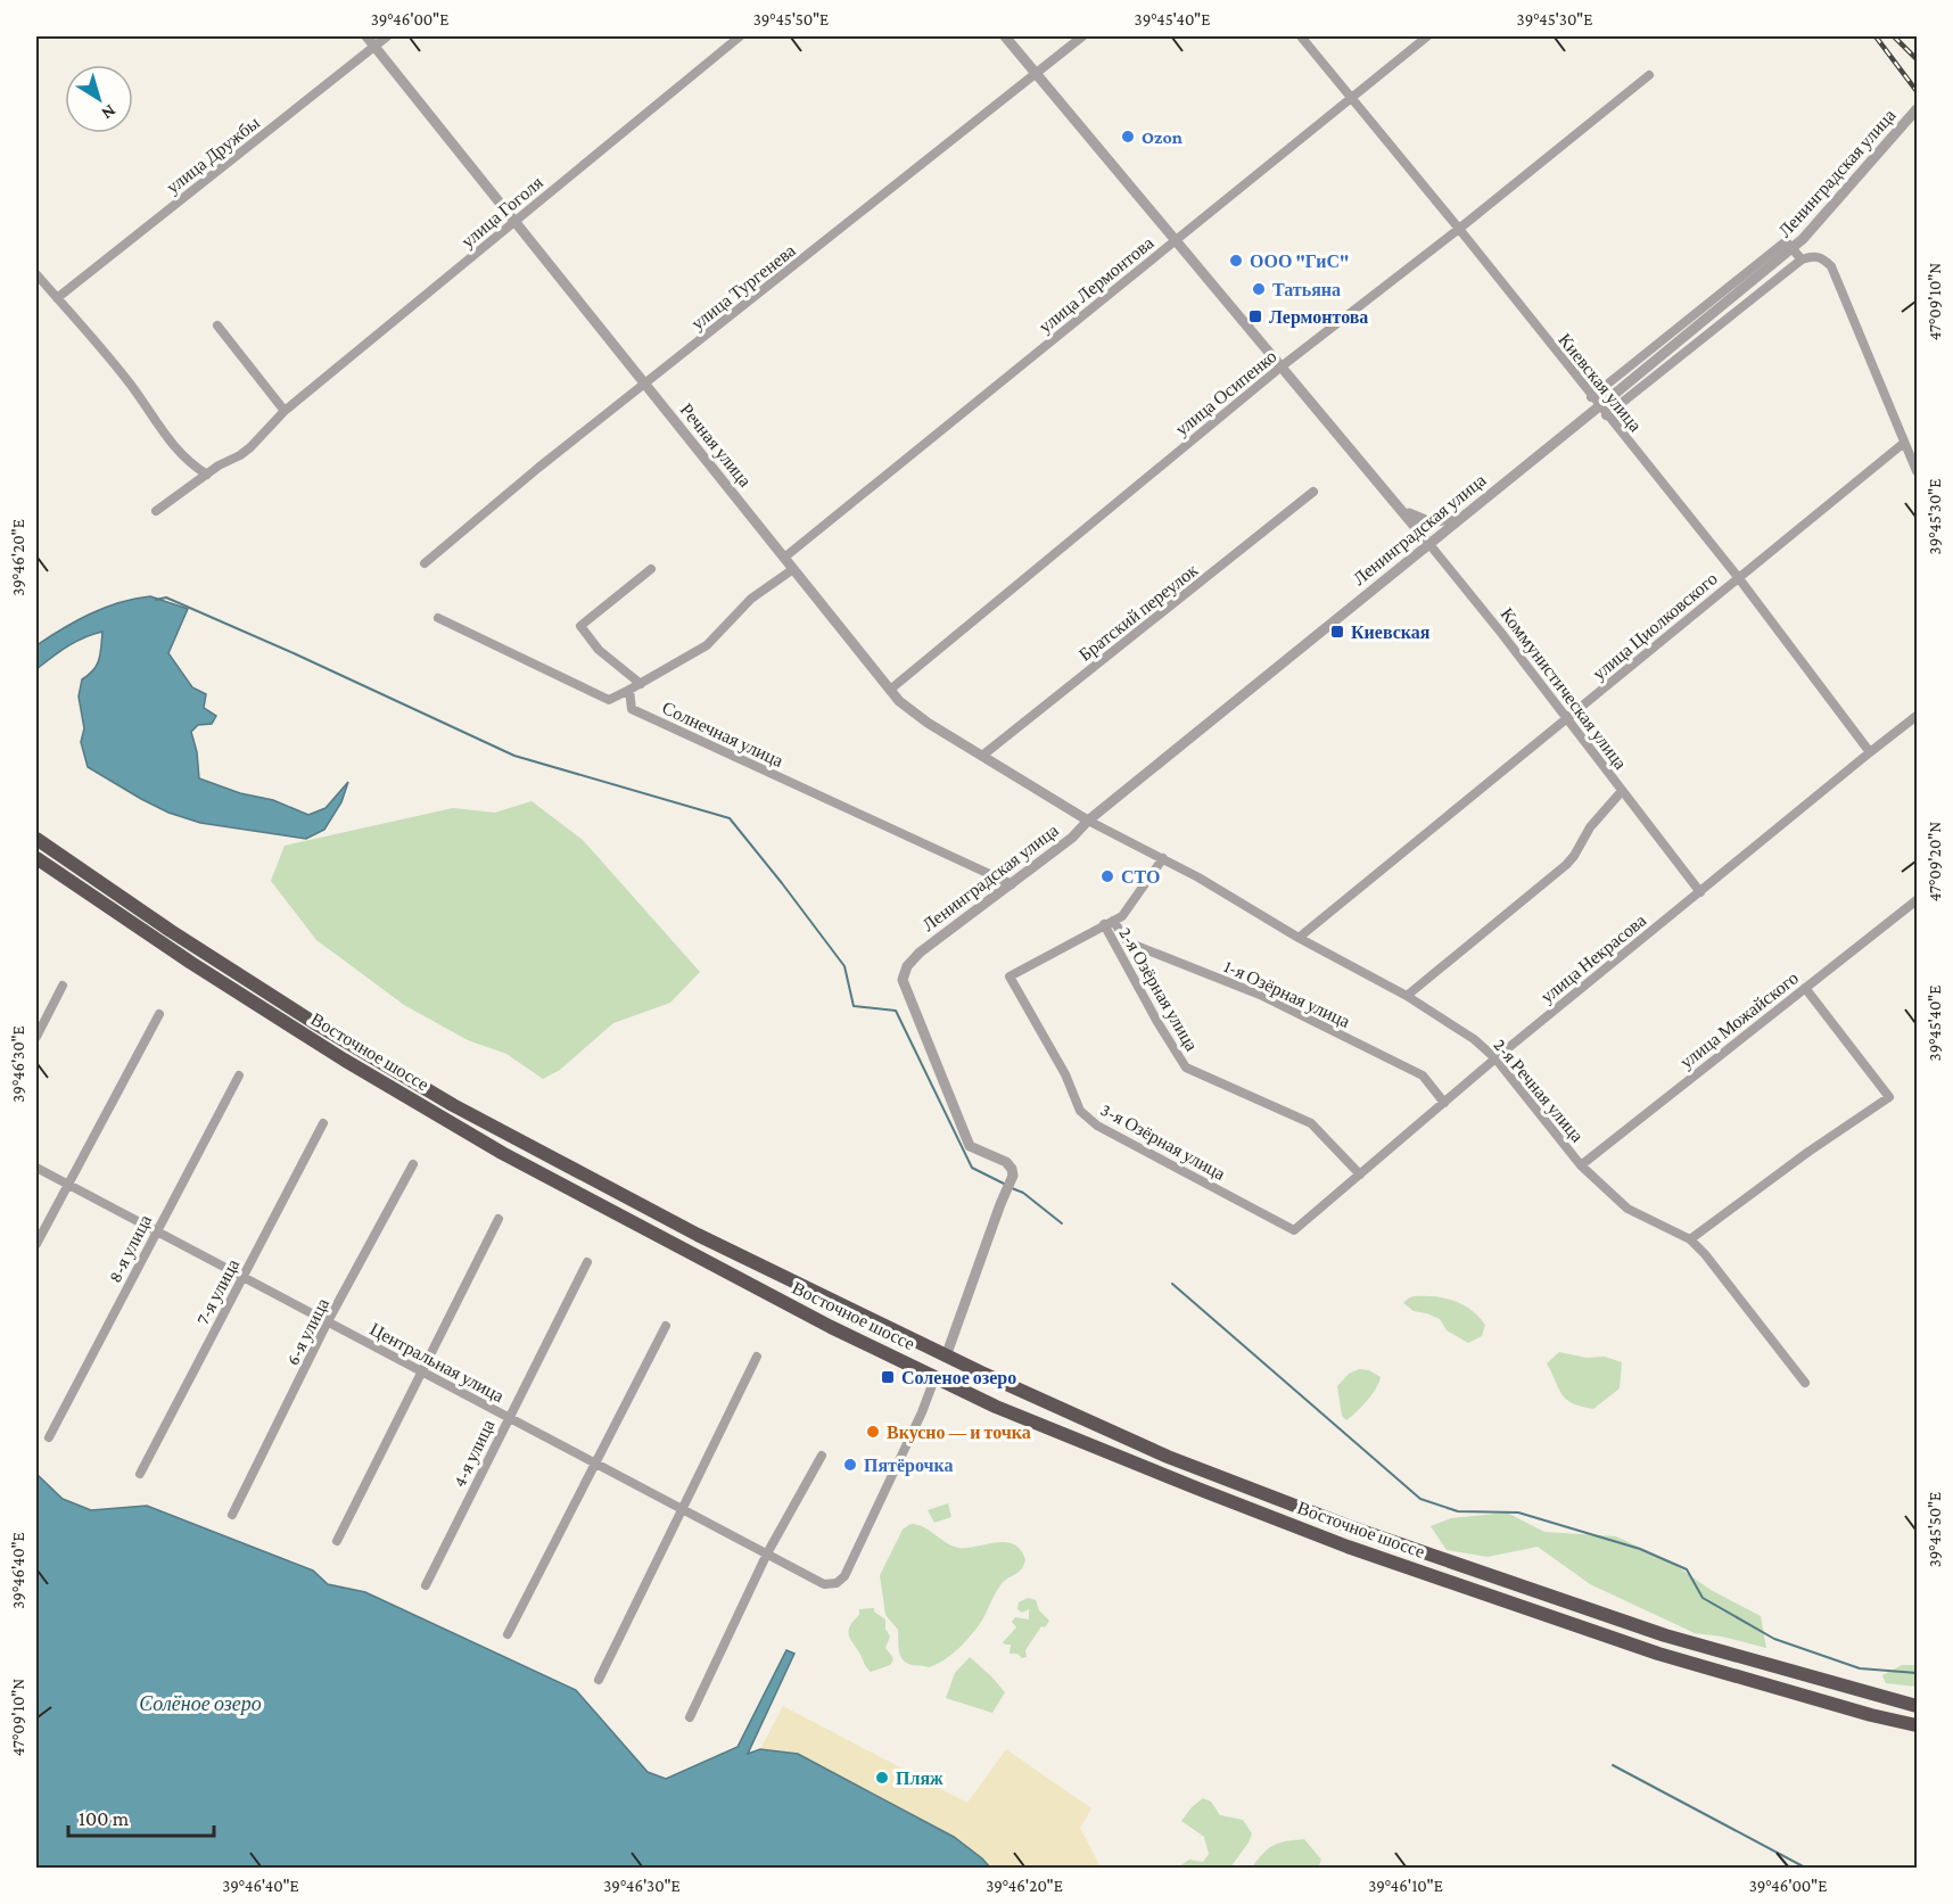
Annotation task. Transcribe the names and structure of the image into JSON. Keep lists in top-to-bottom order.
{
  "streets": {
    "highway": ["Восточное шоссе"],
    "street": [
      "улица Дружбы",
      "Ленинградская улица",
      "улица Гоголя",
      "улица Лермонтова",
      "улица Тургенева",
      "Киевская улица",
      "улица Осипенко",
      "Речная улица",
      "Братский переулок",
      "улица Циолковского",
      "Коммунистическая улица",
      "Солнечная улица",
      "улица Некрасова",
      "2-я Озёрная улица",
      "1-я Озёрная улица",
      "улица Можайского",
      "2-я Речная улица",
      "3-я Озёрная улица",
      "8-я улица",
      "7-я улица",
      "6-я улица",
      "Центральная улица",
      "4-я улица"
    ]
  },
  "crossings": [
    ["улица Дружбы", "Речная улица"],
    ["Ленинградская улица", "Киевская улица"],
    ["Ленинградская улица", "Речная улица"],
    ["Ленинградская улица", "Коммунистическая улица"],
    ["Ленинградская улица", "Солнечная улица"],
    ["Ленинградская улица", "Восточное шоссе"],
    ["Ленинградская улица", "2-я Речная улица"],
    ["улица Гоголя", "Речная улица"],
    ["улица Лермонтова", "Киевская улица"],
    ["улица Лермонтова", "Речная улица"],
    ["улица Лермонтова", "Коммунистическая улица"],
    ["улица Тургенева", "Речная улица"],
    ["улица Тургенева", "Коммунистическая улица"],
    ["Киевская улица", "улица Осипенко"],
    ["Киевская улица", "улица Циолковского"],
    ["Киевская улица", "улица Некрасова"],
    ["улица Осипенко", "Речная улица"],
    ["улица Осипенко", "Коммунистическая улица"],
    ["Речная улица", "Братский переулок"],
    ["Речная улица", "2-я Речная улица"],
    ["улица Циолковского", "Коммунистическая улица"],
    ["улица Циолковского", "2-я Речная улица"],
    ["Коммунистическая улица", "улица Некрасова"],
    ["улица Некрасова", "2-я Озёрная улица"],
    ["улица Некрасова", "1-я Озёрная улица"],
    ["улица Некрасова", "2-я Речная улица"],
    ["улица Некрасова", "3-я Озёрная улица"],
    ["2-я Озёрная улица", "1-я Озёрная улица"],
    ["2-я Озёрная улица", "3-я Озёрная улица"],
    ["1-я Озёрная улица", "3-я Озёрная улица"],
    ["улица Можайского", "2-я Речная улица"],
    ["Восточное шоссе", "Центральная улица"],
    ["8-я улица", "Центральная улица"],
    ["7-я улица", "Центральная улица"],
    ["6-я улица", "Центральная улица"],
    ["Центральная улица", "4-я улица"]
  ],
  "water": ["Солёное озеро"],
  "places": {
    "other": [
      "Ozon",
      "ООО \"ГиС\"",
      "Татьяна",
      "СТО",
      "Вкусно — и точка",
      "Пятёрочка",
      "Пляж"
    ],
    "transit": ["Лермонтова", "Киевская", "Соленое озеро"]
  },
  "scale_bar": "100 m",
  "north": "bottom right",
  "coordinates": [
    "39°46'00\"E",
    "39°45'50\"E",
    "39°45'40\"E",
    "39°45'30\"E",
    "47°09'10\"N",
    "39°46'20\"E",
    "47°09'20\"N",
    "39°46'30\"E",
    "39°46'40\"E",
    "39°46'10\"E"
  ]
}
